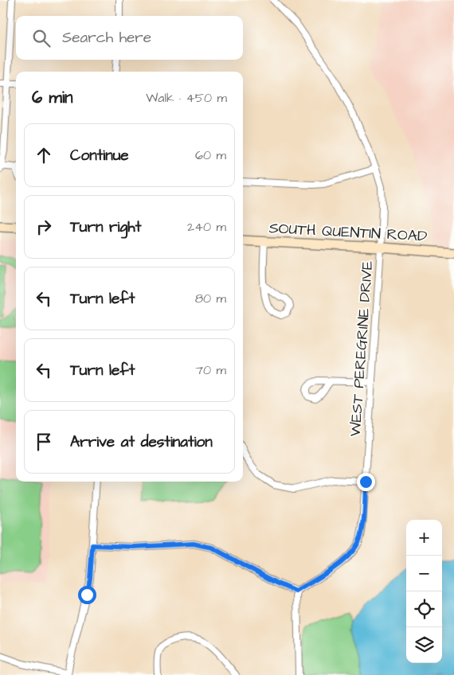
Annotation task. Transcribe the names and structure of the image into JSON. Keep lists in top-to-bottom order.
{
  "streets": {
    "main road": ["SOUTH QUENTIN ROAD"],
    "street": ["WEST PEREGRINE DRIVE"]
  },
  "crossings": [
    ["SOUTH QUENTIN ROAD", "WEST PEREGRINE DRIVE"]
  ],
  "page": {
    "search": "Search here",
    "heading": ["6 min", "Walk · 450 m"],
    "list": [
      ["Continue", "60 m"],
      ["Turn right", "240 m"],
      ["Turn left", "80 m"],
      ["Turn left", "70 m"],
      "Arrive at destination"
    ],
    "map_buttons": ["+", "−"]
  }
}
